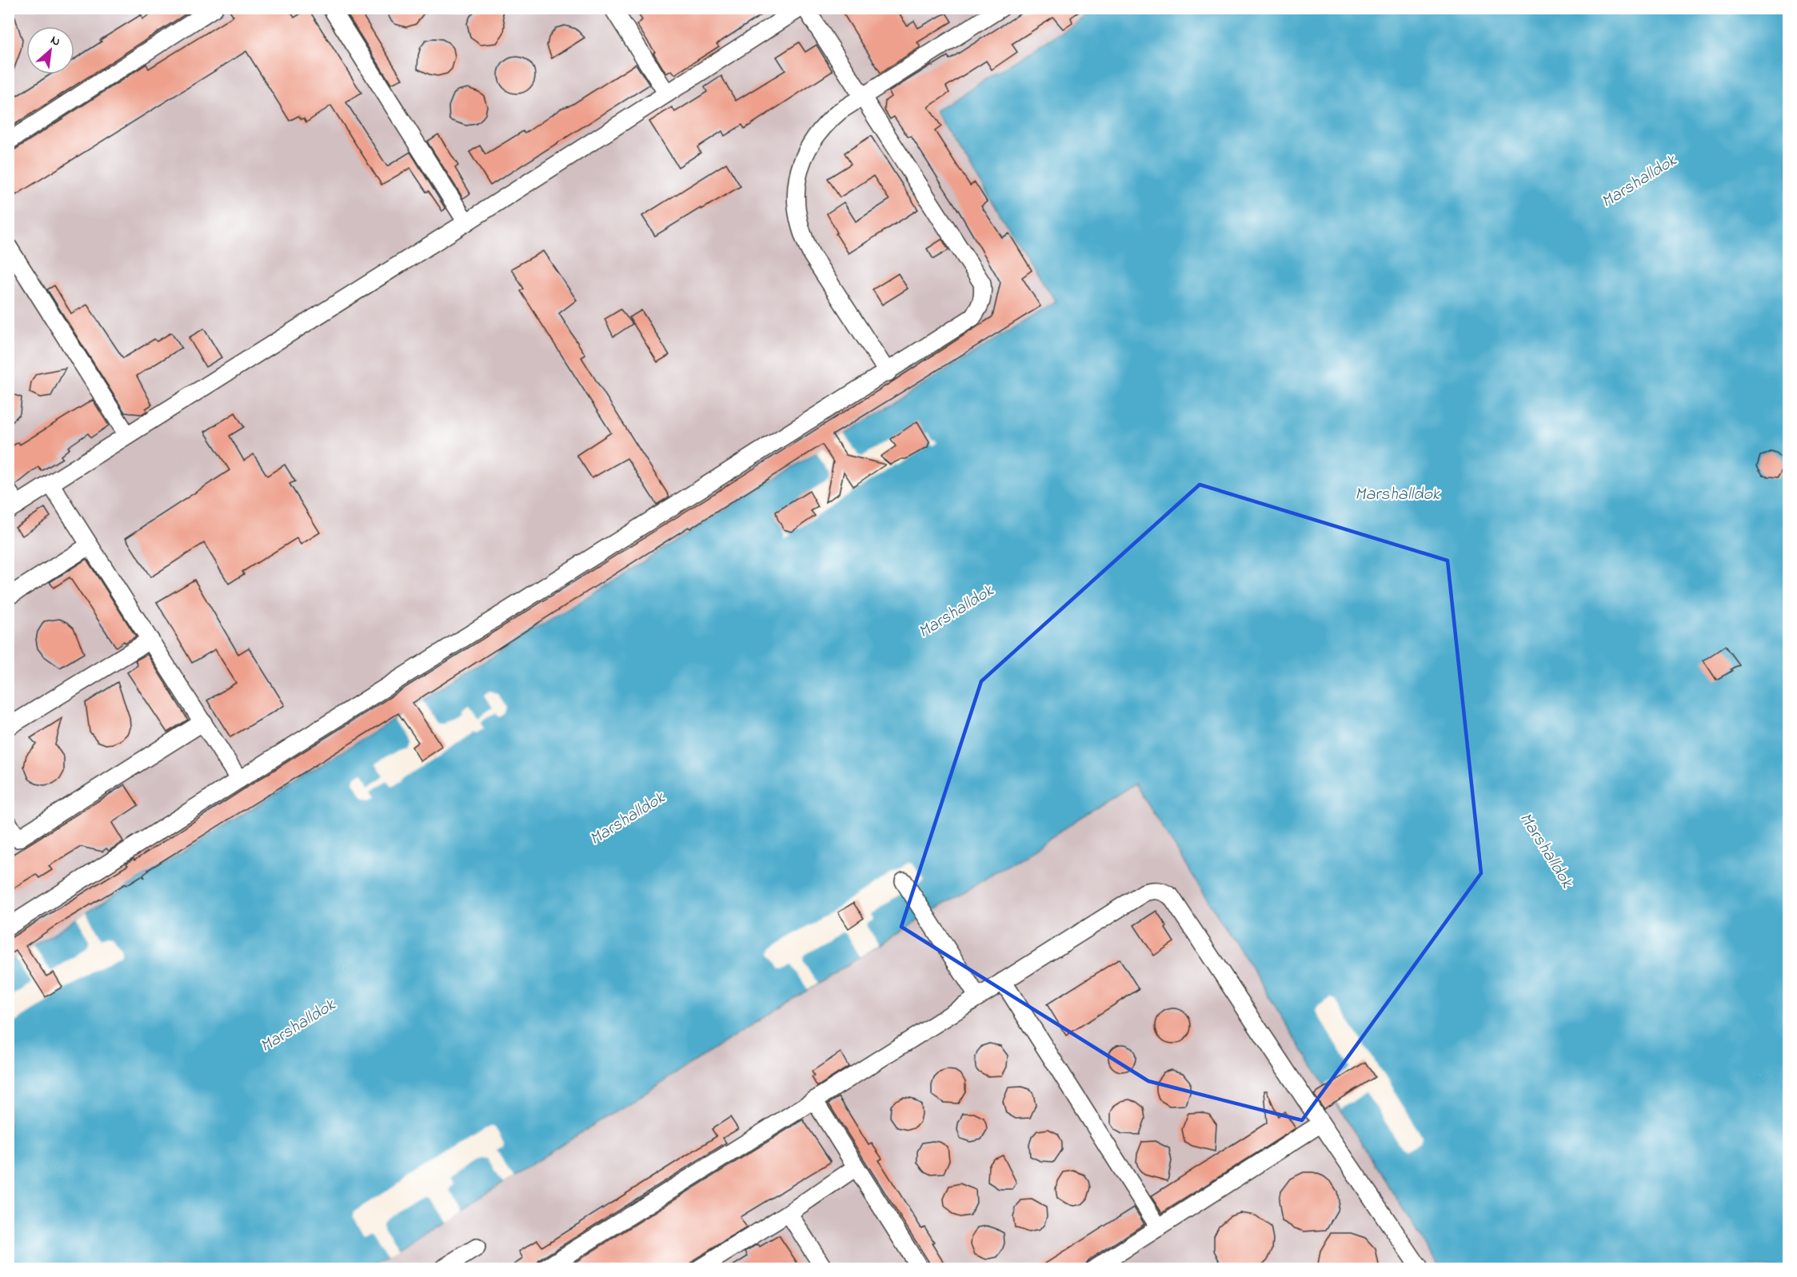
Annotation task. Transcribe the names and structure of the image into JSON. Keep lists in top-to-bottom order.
{
  "water": ["Marshalldok"],
  "north": "top right"
}
